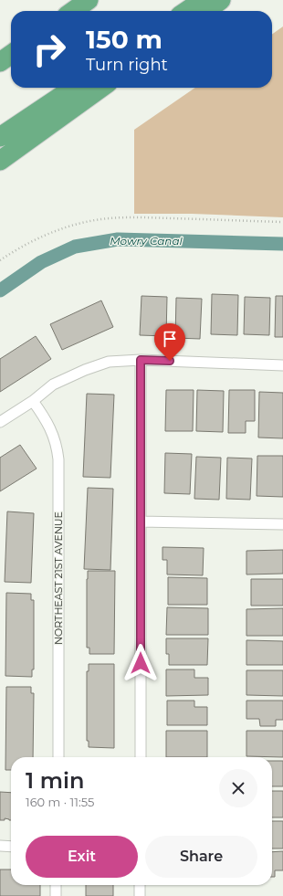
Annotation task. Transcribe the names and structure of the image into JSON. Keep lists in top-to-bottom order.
{
  "streets": {
    "street": ["NORTHEAST 21ST AVENUE"]
  },
  "water": ["Mowry Canal"],
  "page": {
    "turn": ["150 m", "Turn right"],
    "heading": ["1 min", "160 m · 11:55"],
    "buttons": ["Exit", "Share"]
  }
}
